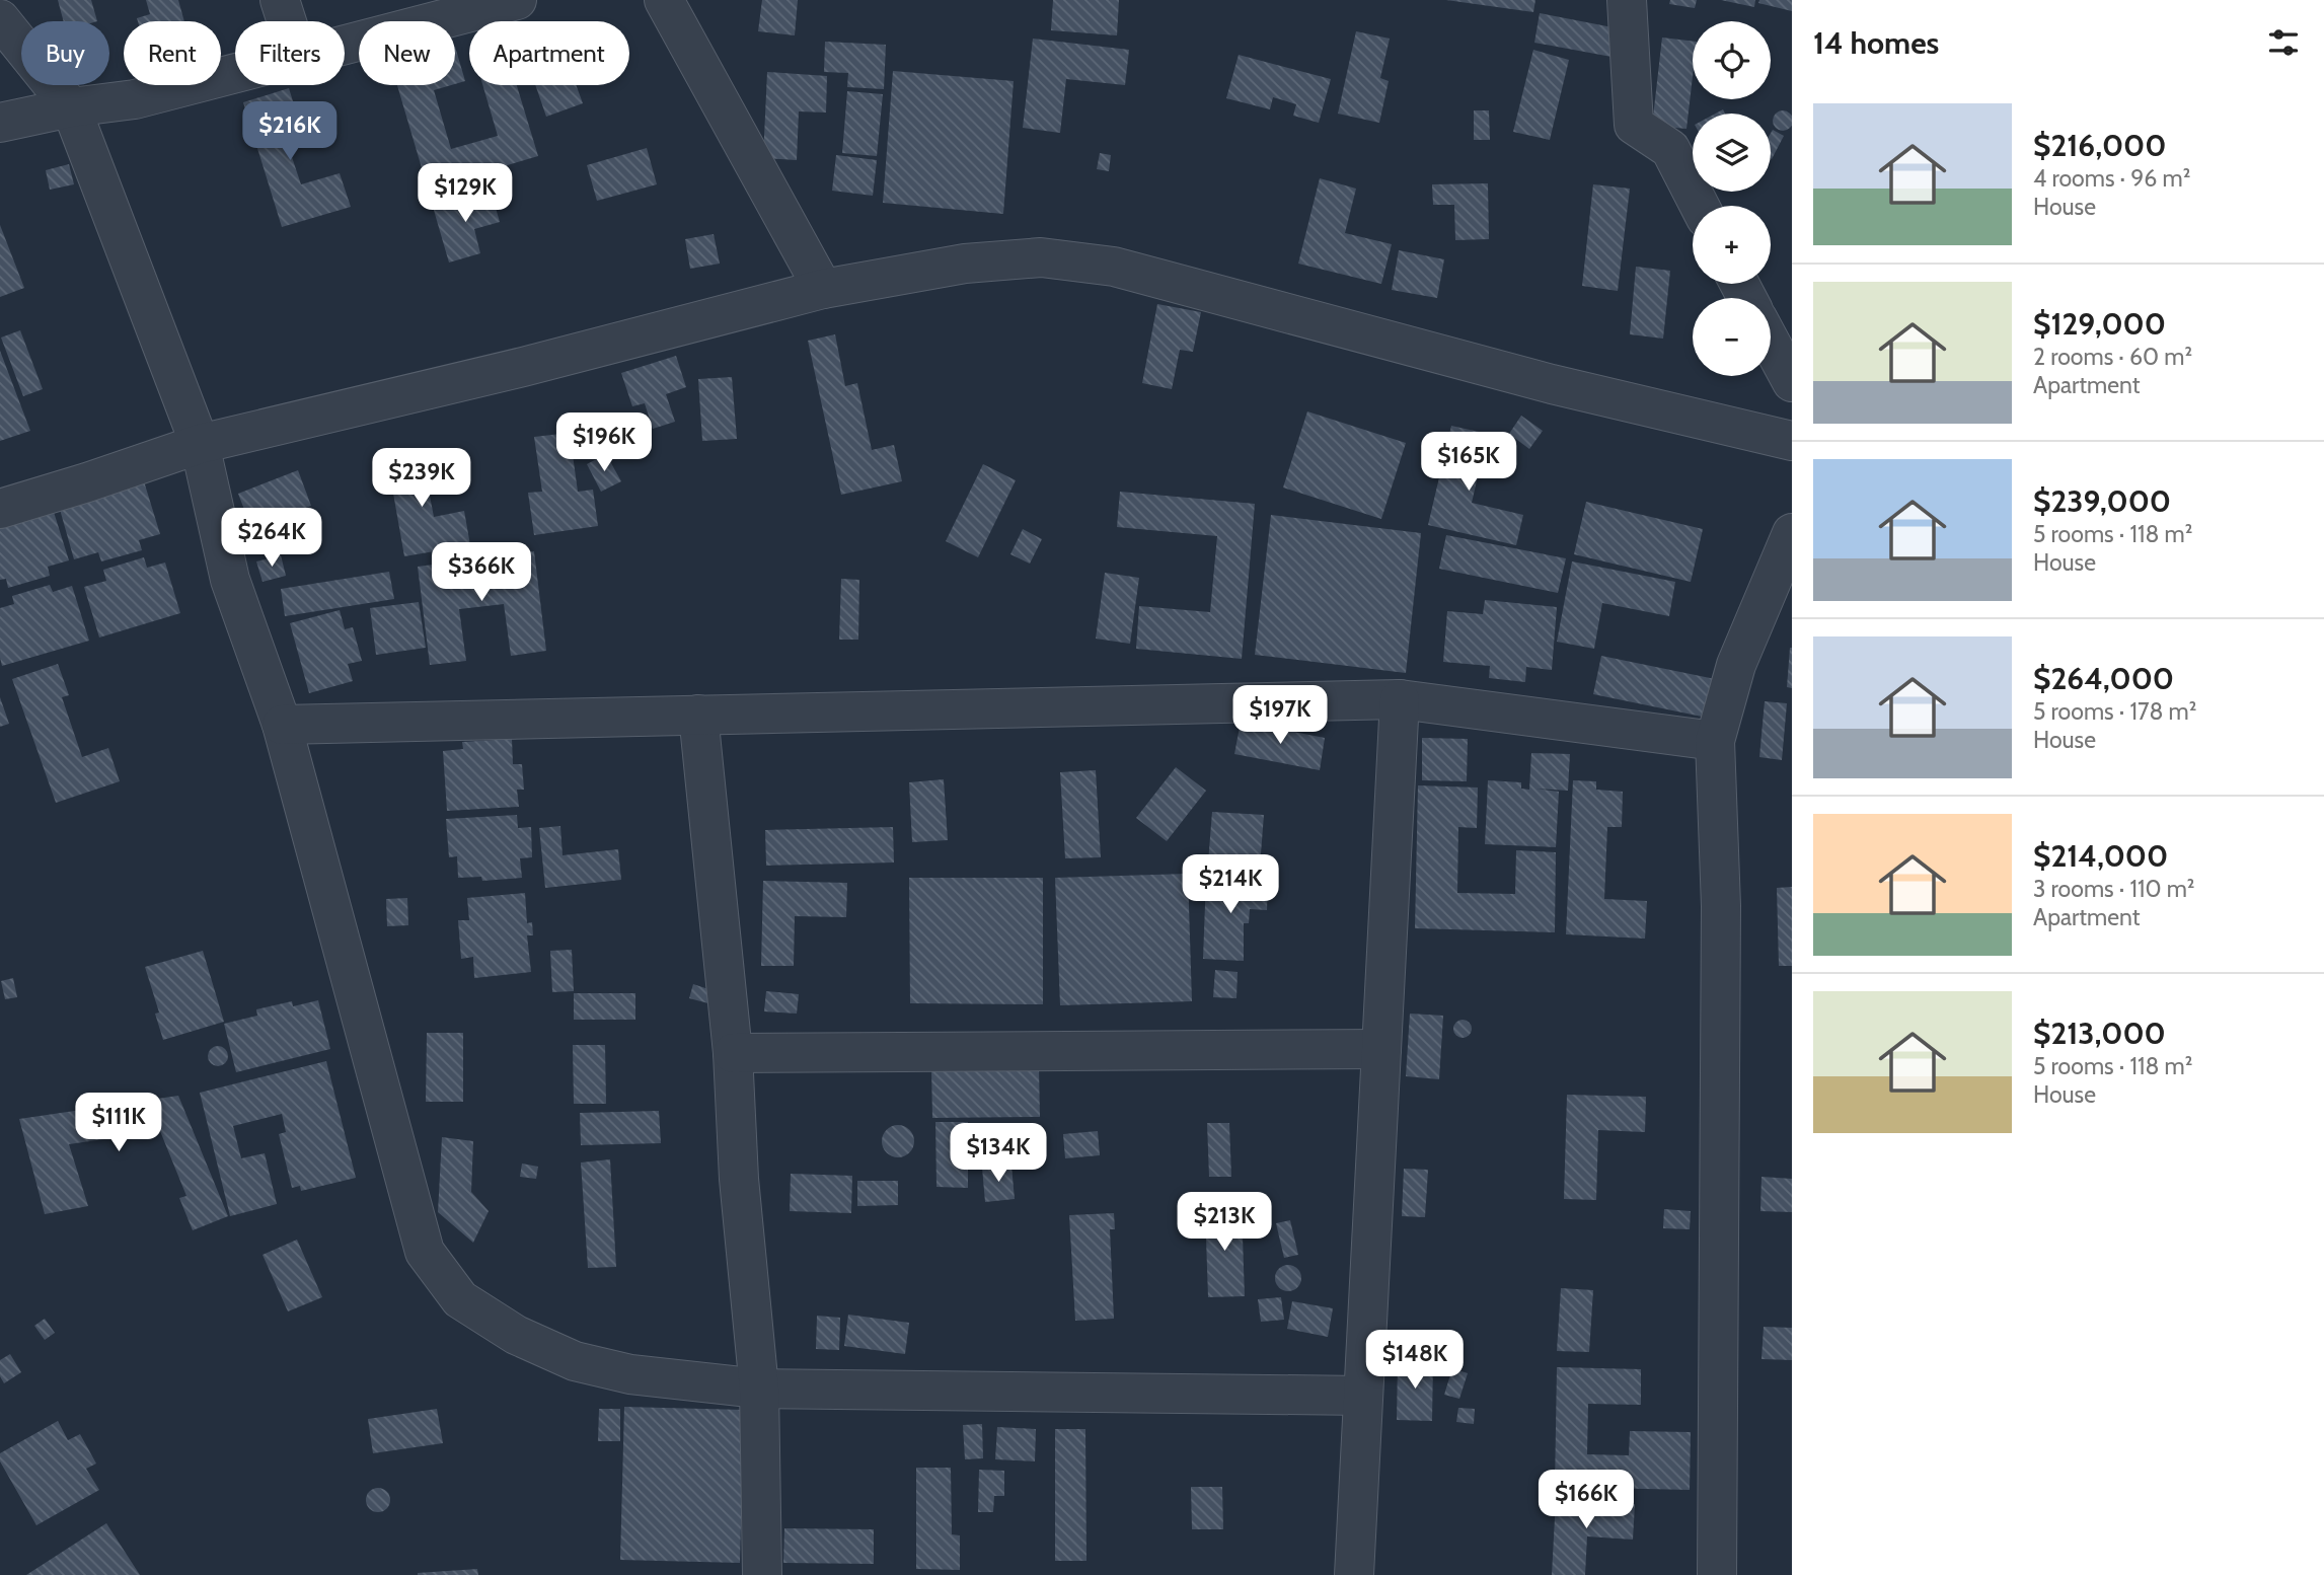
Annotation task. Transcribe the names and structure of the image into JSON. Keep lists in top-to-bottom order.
{
  "page": {
    "heading": "14 homes",
    "map_buttons": ["+", "−"],
    "chip": [
      "Buy",
      "Rent",
      "Filters",
      "New",
      "Apartment"
    ],
    "list": [
      {
        "name": "$216,000",
        "note": "4 rooms · 96 m² · House"
      },
      {
        "name": "$129,000",
        "note": "2 rooms · 60 m² · Apartment"
      },
      {
        "name": "$239,000",
        "note": "5 rooms · 118 m² · House"
      },
      {
        "name": "$264,000",
        "note": "5 rooms · 178 m² · House"
      },
      {
        "name": "$214,000",
        "note": "3 rooms · 110 m² · Apartment"
      },
      {
        "name": "$213,000",
        "note": "5 rooms · 118 m² · House"
      }
    ],
    "price": [
      "$216K",
      "$129K",
      "$196K",
      "$165K",
      "$239K",
      "$264K",
      "$366K",
      "$197K",
      "$214K",
      "$111K",
      "$134K",
      "$213K",
      "$148K",
      "$166K"
    ]
  }
}
